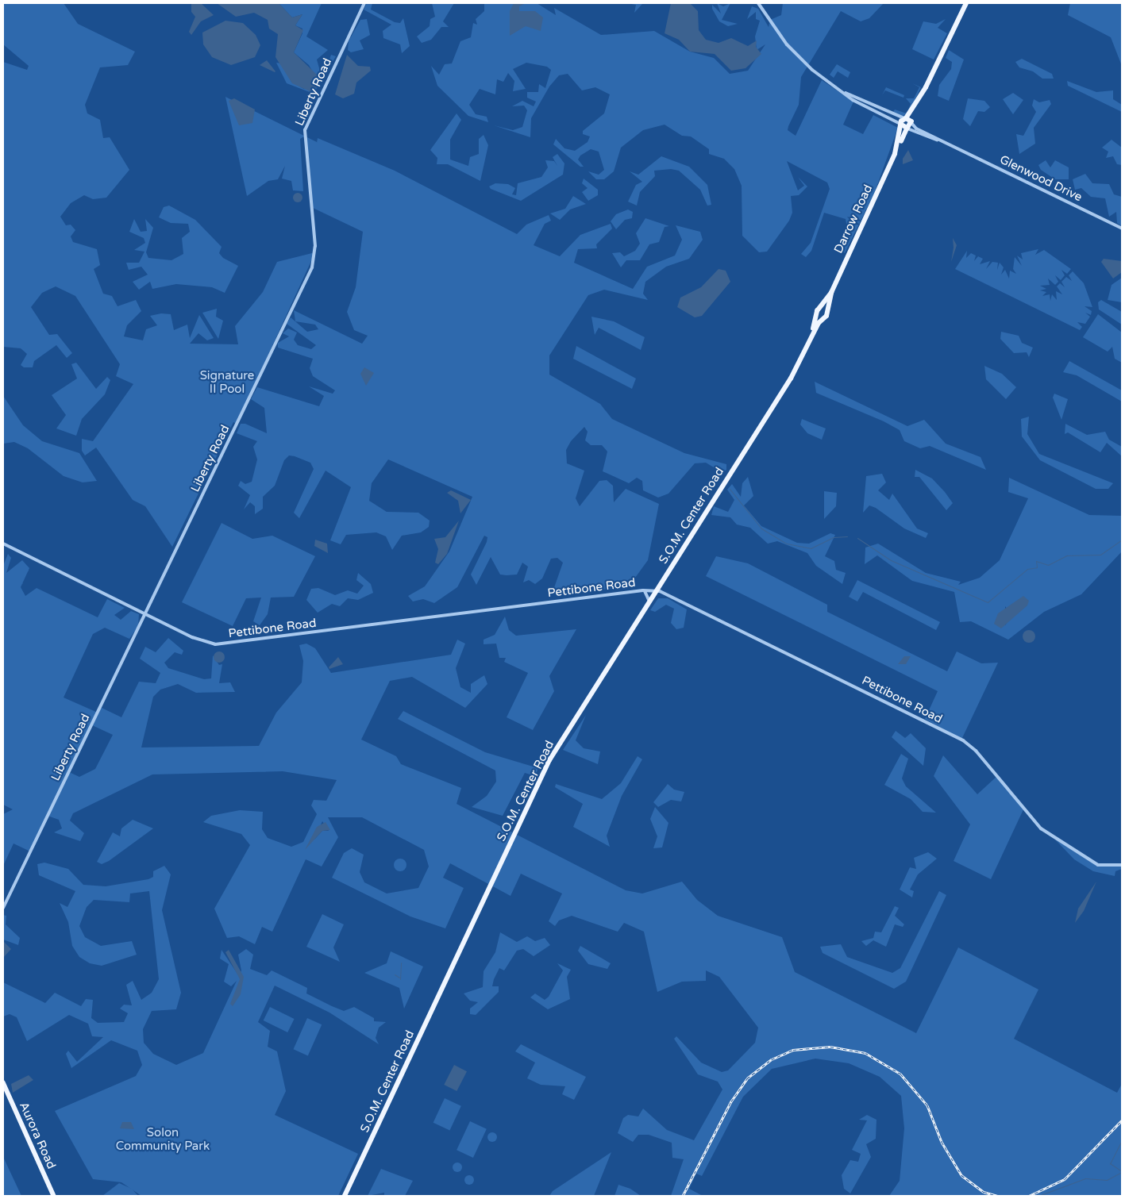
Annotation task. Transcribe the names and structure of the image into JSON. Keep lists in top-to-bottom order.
{
  "streets": {
    "main road": ["Darrow Road", "S.O.M. Center Road", "Aurora Road"],
    "street": ["Liberty Road", "Glenwood Drive", "Pettibone Road"]
  },
  "crossings": [
    ["Liberty Road", "Pettibone Road"],
    ["Glenwood Drive", "Darrow Road"],
    ["Darrow Road", "S.O.M. Center Road"],
    ["S.O.M. Center Road", "Pettibone Road"]
  ],
  "parks": ["Signature II Pool", "Solon Community Park"]
}
